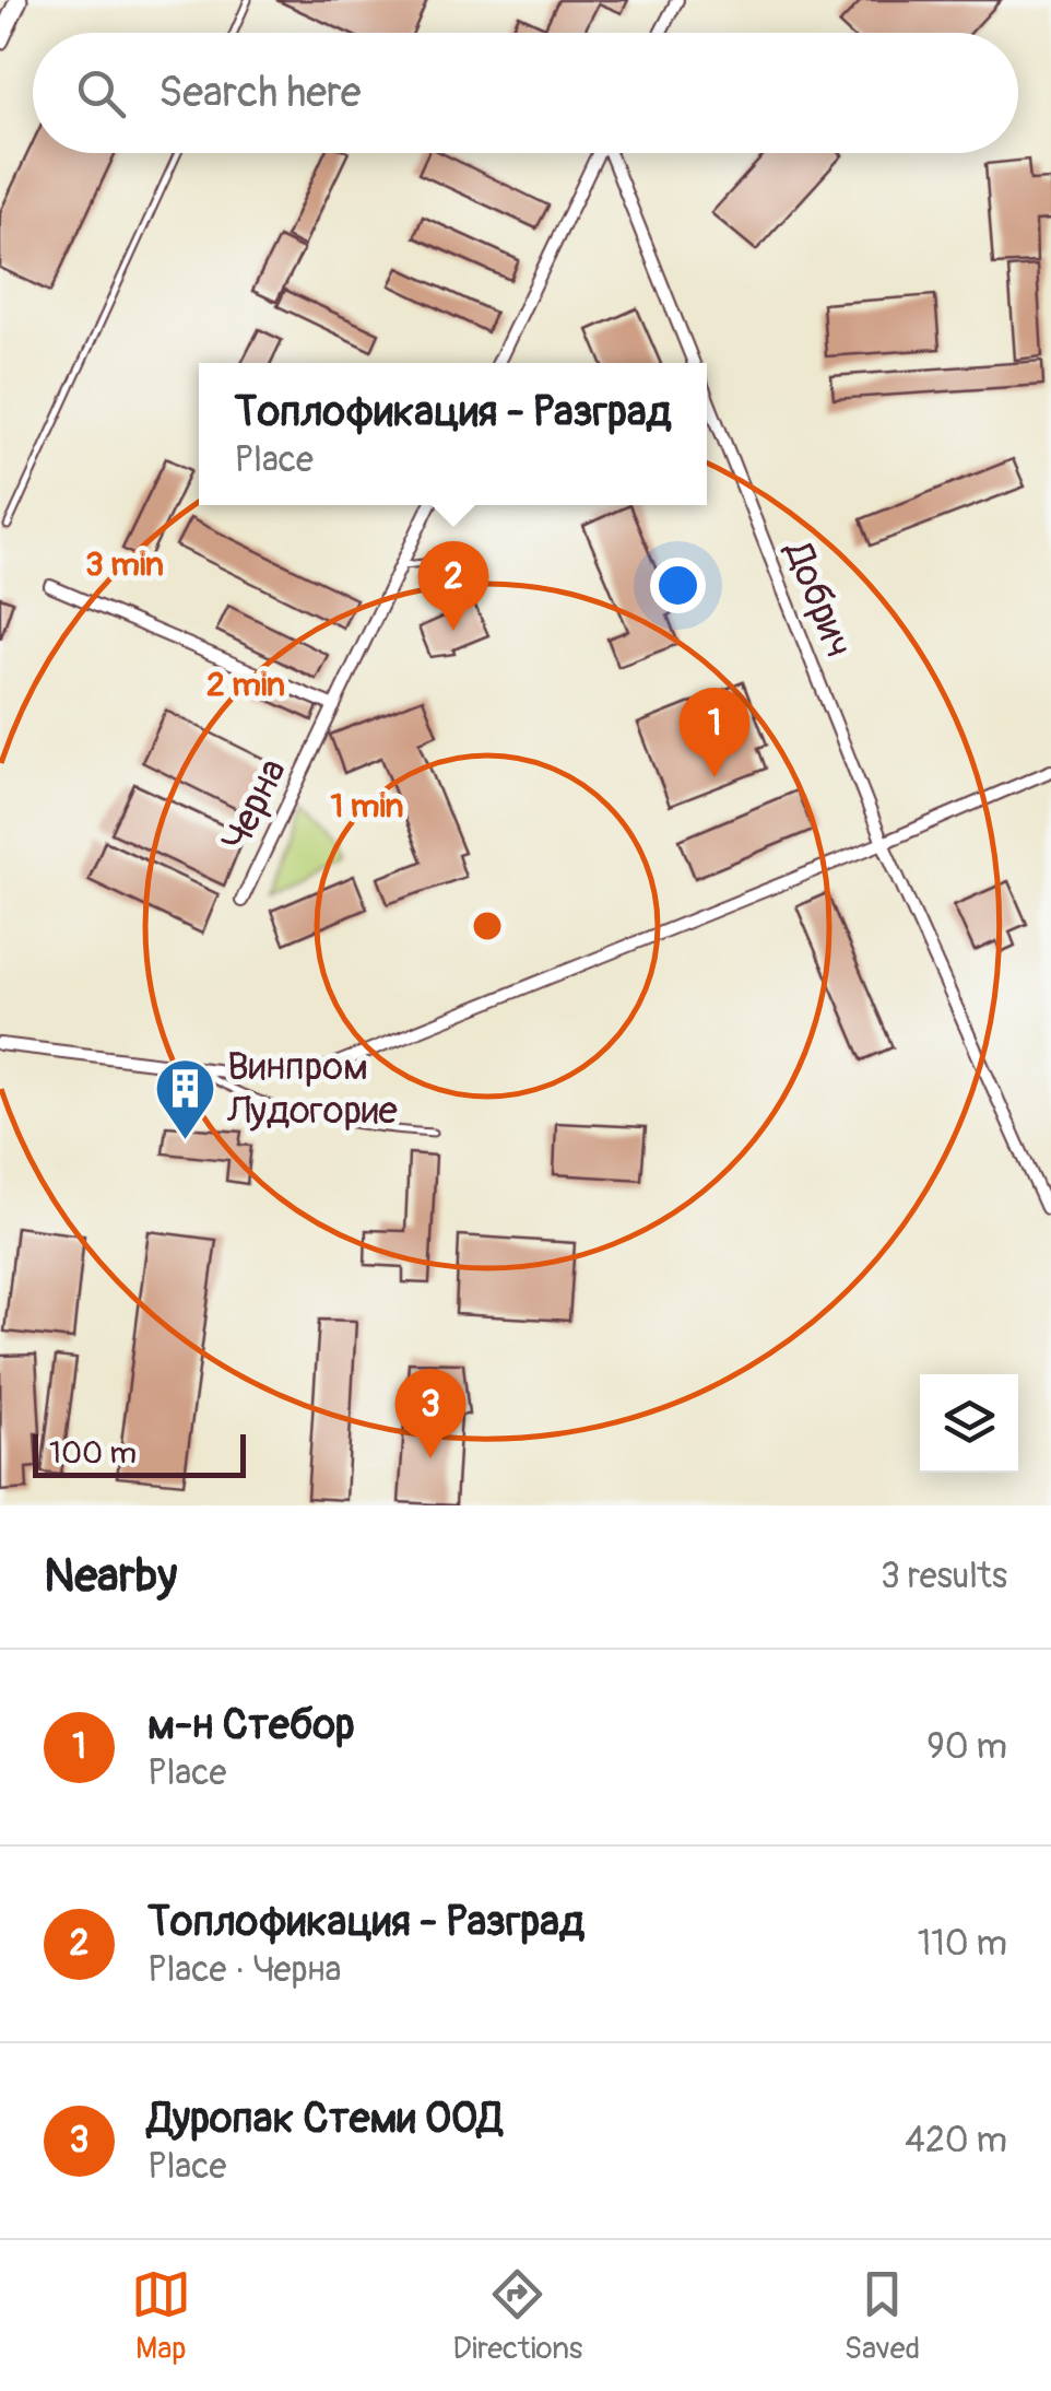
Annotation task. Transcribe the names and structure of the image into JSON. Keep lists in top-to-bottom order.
{
  "streets": {
    "street": ["Добрич", "Черна"]
  },
  "places": {
    "building": ["Винпром Лудогорие"]
  },
  "scale_bar": "100 m",
  "page": {
    "search": "Search here",
    "popup": ["Топлофикация - Разград", "Place"],
    "pins": ["2", "1", "3"],
    "scale": "100 m",
    "heading": ["Nearby", "3 results"],
    "list": [
      {
        "mark": "1",
        "name": "м-н Стебор",
        "note": "Place",
        "value": "90 m"
      },
      {
        "mark": "2",
        "name": "Топлофикация - Разград",
        "note": "Place · Черна",
        "value": "110 m"
      },
      {
        "mark": "3",
        "name": "Дуропак Стеми ООД",
        "note": "Place",
        "value": "420 m"
      }
    ],
    "nav": ["Map", "Directions", "Saved"]
  },
  "rings": ["3 min", "2 min", "1 min"]
}
